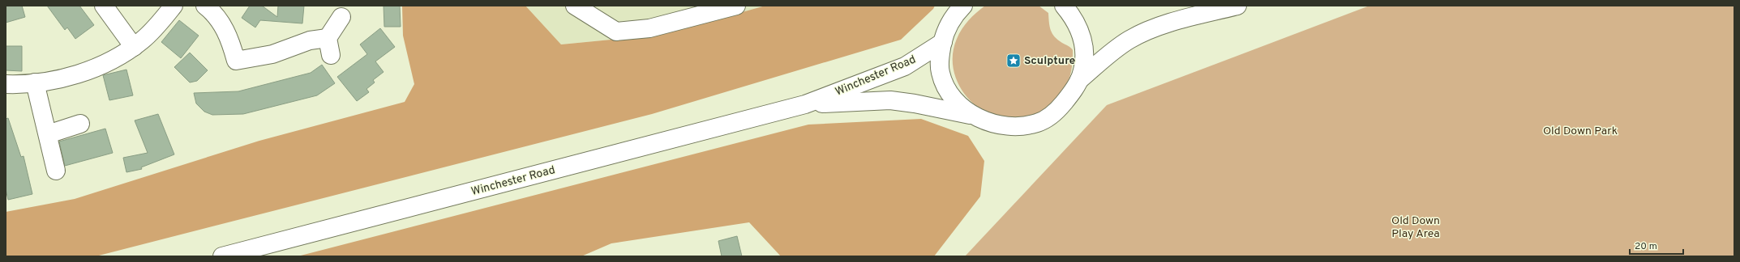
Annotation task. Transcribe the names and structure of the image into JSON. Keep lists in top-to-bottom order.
{
  "streets": {
    "main road": ["Winchester Road"]
  },
  "parks": ["Old Down Park", "Old Down Play Area"],
  "places": {
    "place": ["Sculpture"]
  },
  "scale_bar": "20 m"
}
